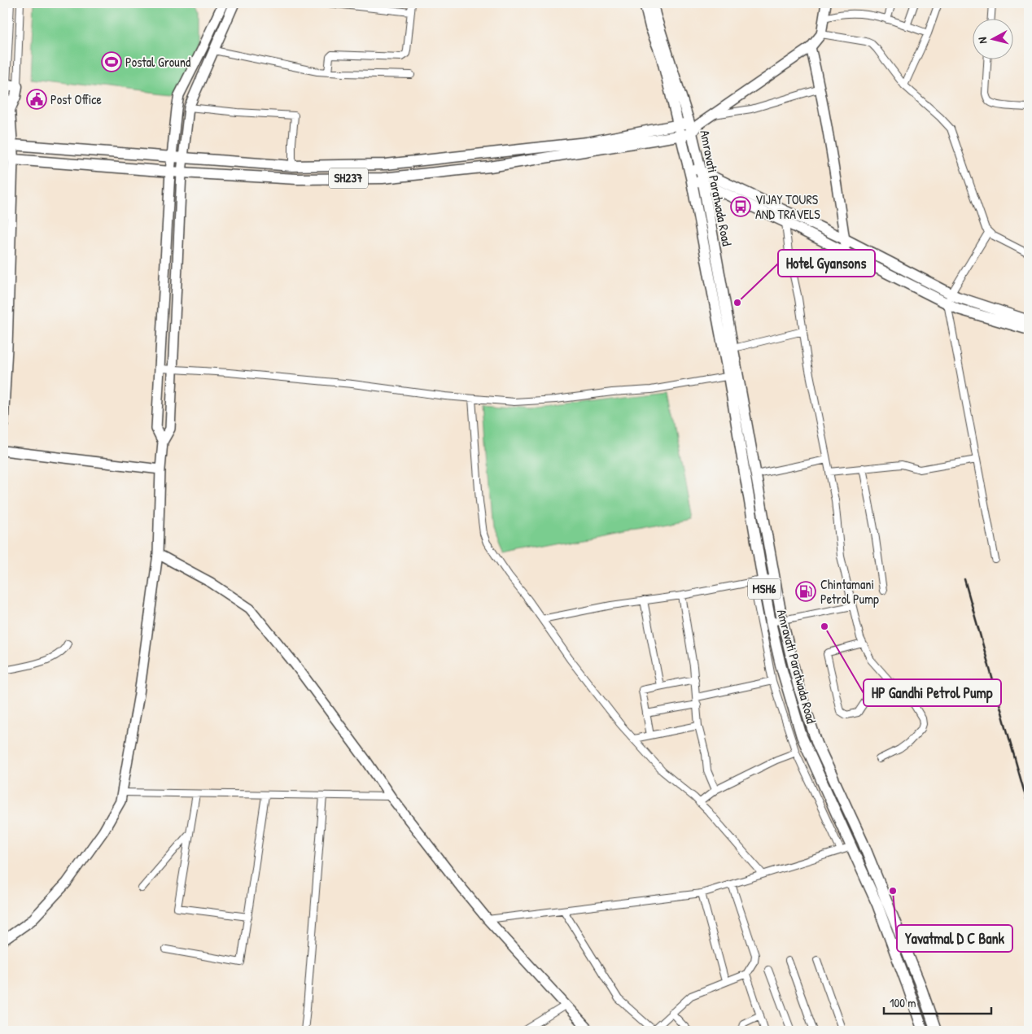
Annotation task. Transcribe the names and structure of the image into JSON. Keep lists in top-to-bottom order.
{
  "streets": {
    "main road": ["SH237", "Amravati Paratwada Road", "MSH6"]
  },
  "crossings": [
    ["SH237", "Amravati Paratwada Road"]
  ],
  "places": {
    "sports": ["Postal Ground"],
    "public building": ["Post Office"],
    "bus stop": ["VIJAY TOURS AND TRAVELS"],
    "other": ["Hotel Gyansons", "HP Gandhi Petrol Pump", "Yavatmal D C Bank"],
    "fuel station": ["Chintamani Petrol Pump"]
  },
  "scale_bar": "100 m",
  "north": "left"
}
